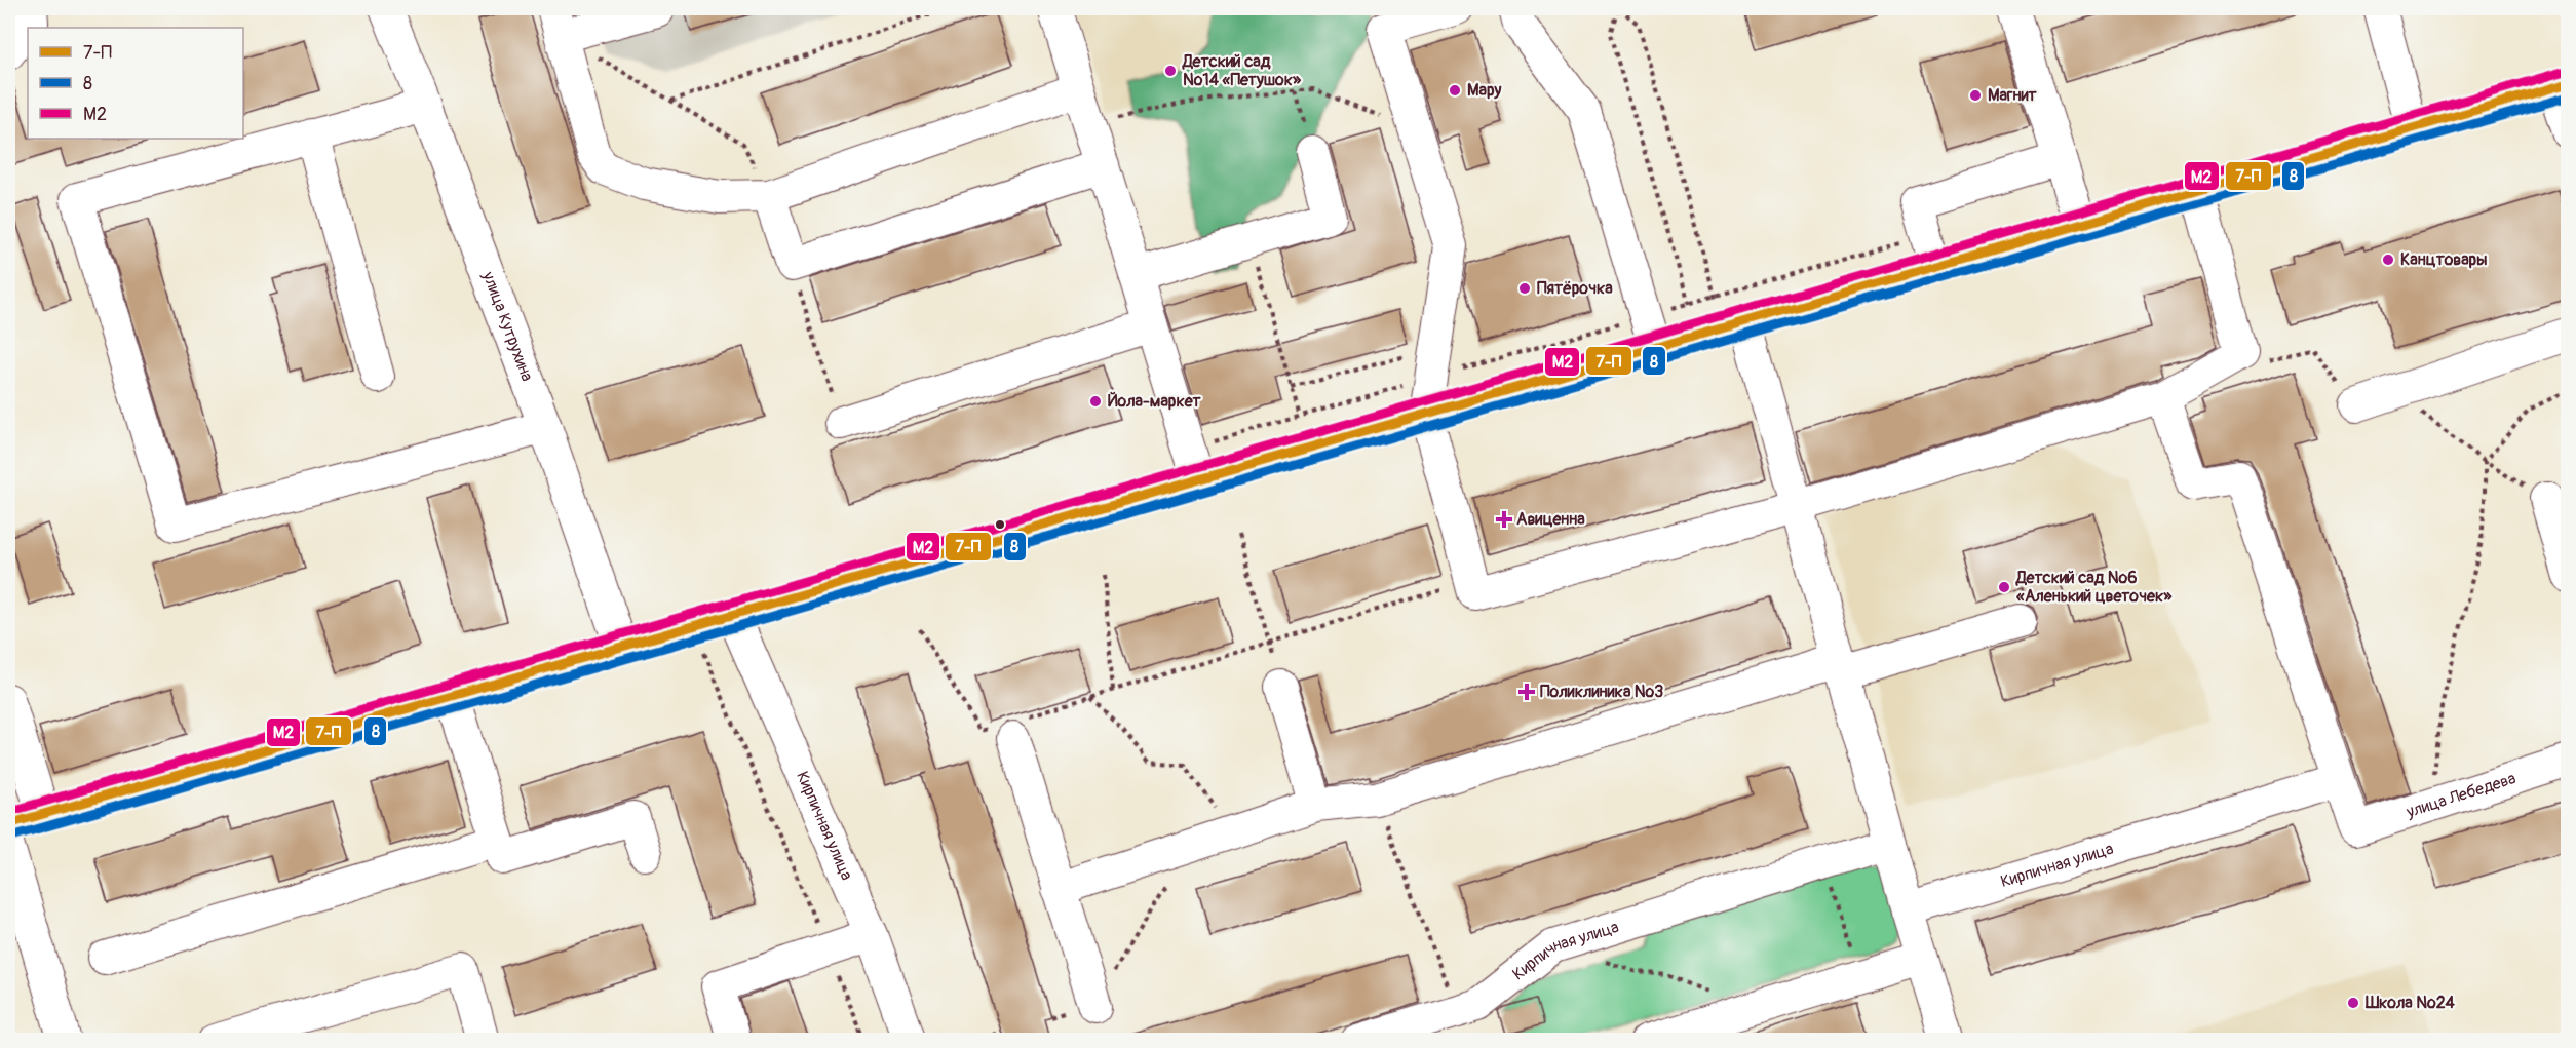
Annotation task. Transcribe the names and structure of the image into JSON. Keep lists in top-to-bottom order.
{
  "streets": {
    "street": ["улица Кутрухина", "улица Лебедева", "Кирпичная улица"]
  },
  "crossings": [
    ["улица Лебедева", "Кирпичная улица"]
  ],
  "places": {
    "other": [
      "Детский сад №14 «Петушок»",
      "Мару",
      "Магнит",
      "Канцтовары",
      "Пятёрочка",
      "Йола-маркет",
      "Детский сад №6 «Аленький цветочек»",
      "Школа №24"
    ],
    "health": ["Авиценна", "Поликлиника №3"]
  },
  "lines": ["transit line М2", "transit line 7-П", "transit line 8"],
  "legend": ["7-П", "8", "М2"]
}
